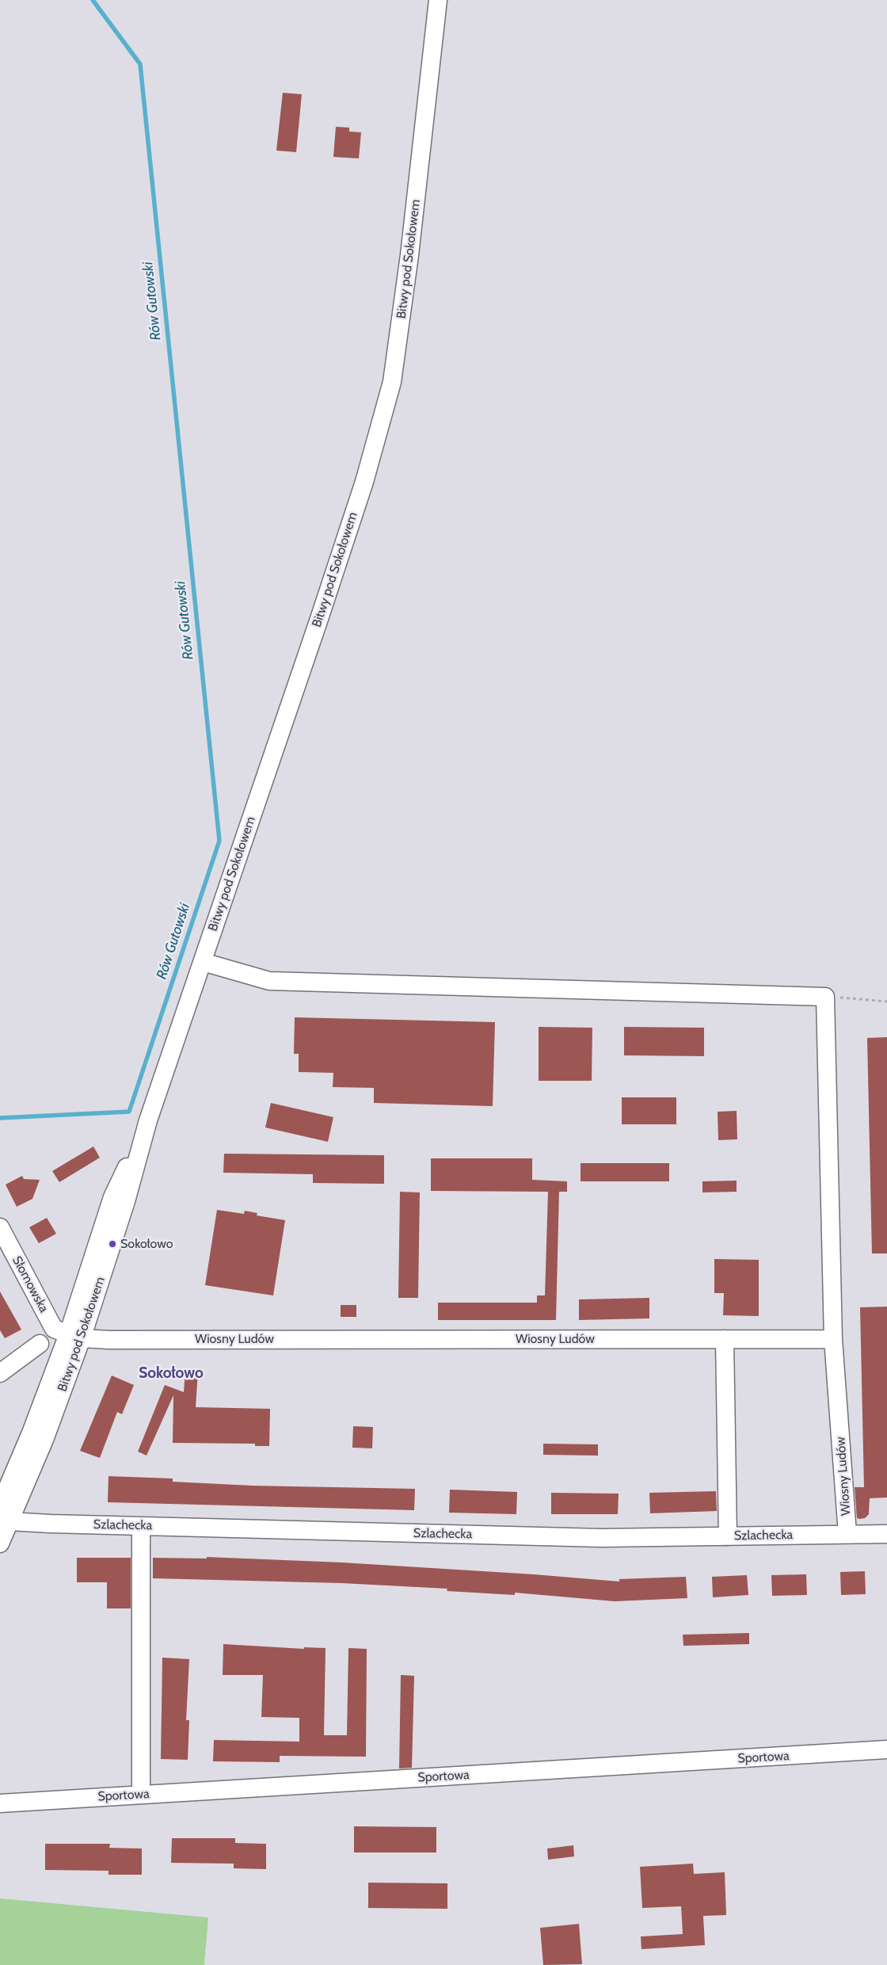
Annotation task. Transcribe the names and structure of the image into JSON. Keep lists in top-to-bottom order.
{
  "streets": {
    "street": [
      "Bitwy pod Sokołowem",
      "Słomowska",
      "Wiosny Ludów",
      "Szlachecka",
      "Sportowa"
    ]
  },
  "crossings": [
    ["Bitwy pod Sokołowem", "Słomowska"],
    ["Bitwy pod Sokołowem", "Wiosny Ludów"],
    ["Bitwy pod Sokołowem", "Szlachecka"],
    ["Słomowska", "Wiosny Ludów"],
    ["Wiosny Ludów", "Szlachecka"]
  ],
  "districts": ["Sokołowo"],
  "water": ["Rów Gutowski"],
  "places": ["Sokołowo"]
}
